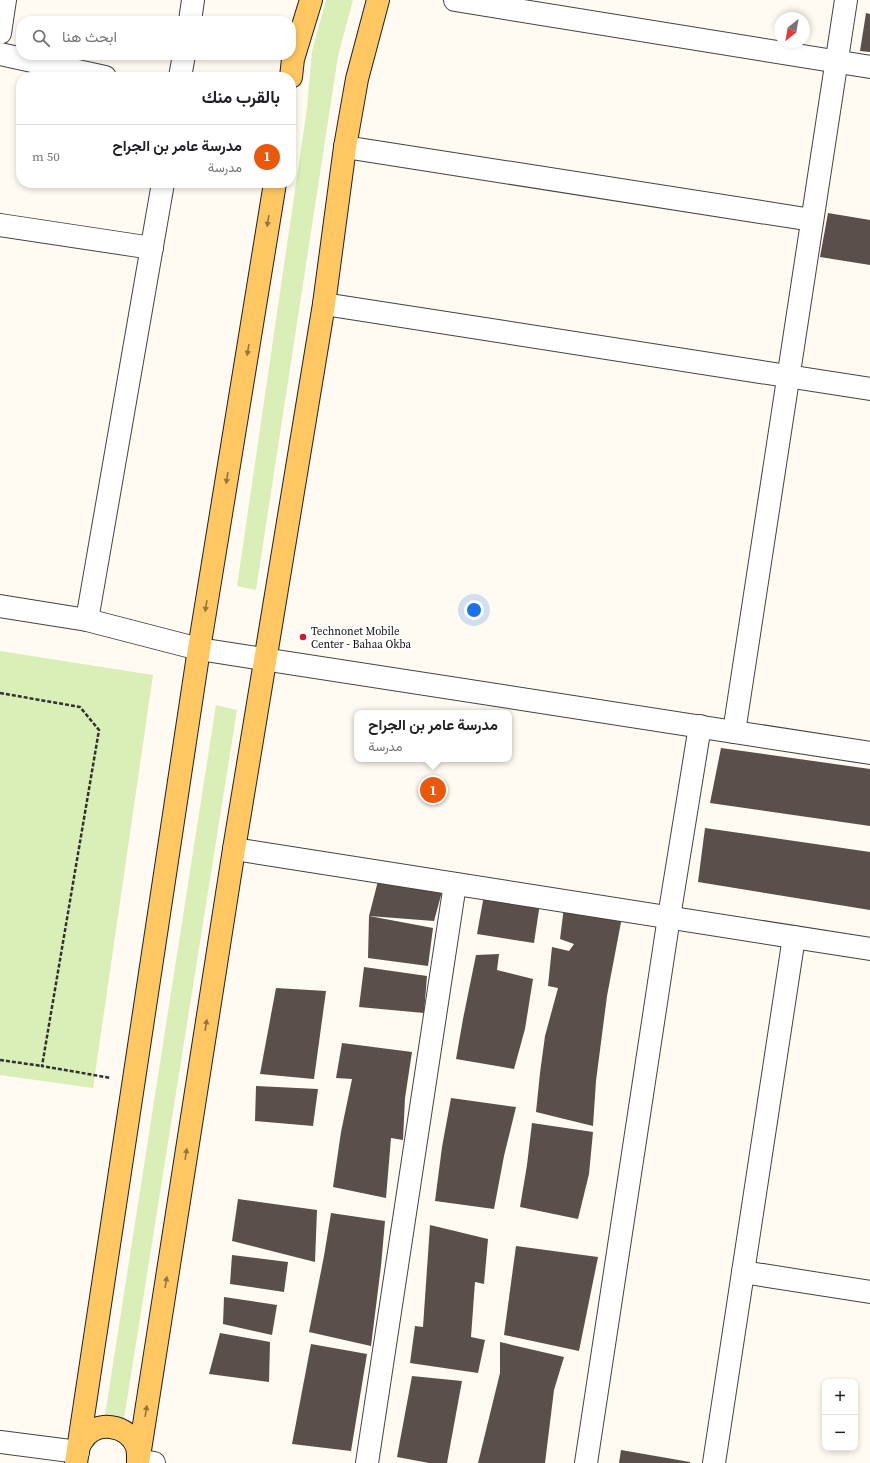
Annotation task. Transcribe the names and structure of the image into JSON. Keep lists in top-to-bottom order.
{
  "places": ["Technonet Mobile Center - Bahaa Okba"],
  "north": "bottom left",
  "page": {
    "search": "ابحث هنا",
    "heading": "بالقرب منك",
    "list": [
      {
        "mark": "1",
        "name": "مدرسة عامر بن الجراح",
        "note": "مدرسة",
        "value": "50 m"
      }
    ],
    "popup": ["مدرسة عامر بن الجراح", "مدرسة"],
    "pins": "1",
    "map_buttons": ["+", "−"]
  }
}
